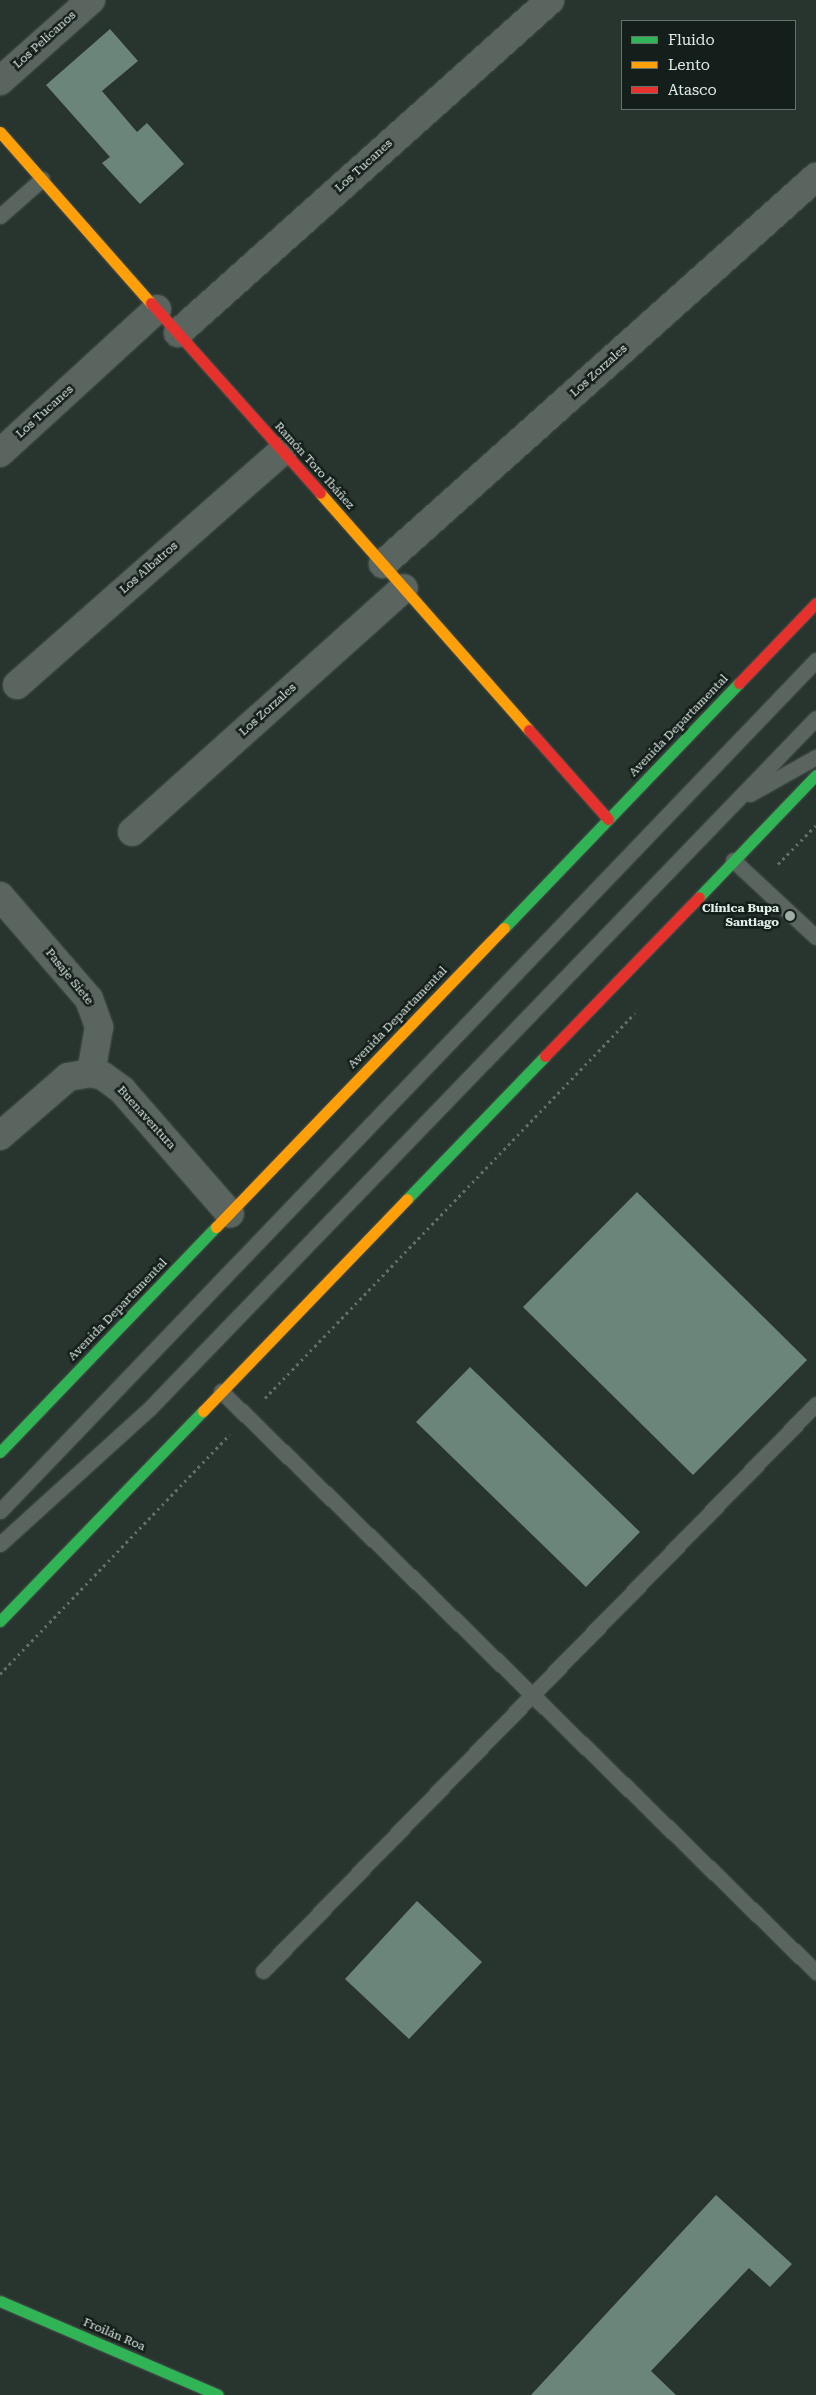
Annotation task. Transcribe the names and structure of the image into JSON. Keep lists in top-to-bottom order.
{
  "streets": {
    "main road": ["Ramón Toro Ibáñez", "Avenida Departamental", "Froilán Roa"],
    "street": [
      "Los Pelícanos",
      "Los Tucanes",
      "Los Zorzales",
      "Los Albatros",
      "Pasaje Siete",
      "Buenaventura"
    ]
  },
  "crossings": [
    ["Los Tucanes", "Ramón Toro Ibáñez"],
    ["Los Zorzales", "Ramón Toro Ibáñez"],
    ["Ramón Toro Ibáñez", "Los Albatros"],
    ["Ramón Toro Ibáñez", "Avenida Departamental"],
    ["Avenida Departamental", "Buenaventura"],
    ["Pasaje Siete", "Buenaventura"]
  ],
  "places": ["Clínica Bupa Santiago"],
  "legend": ["Fluido", "Lento", "Atasco"]
}
